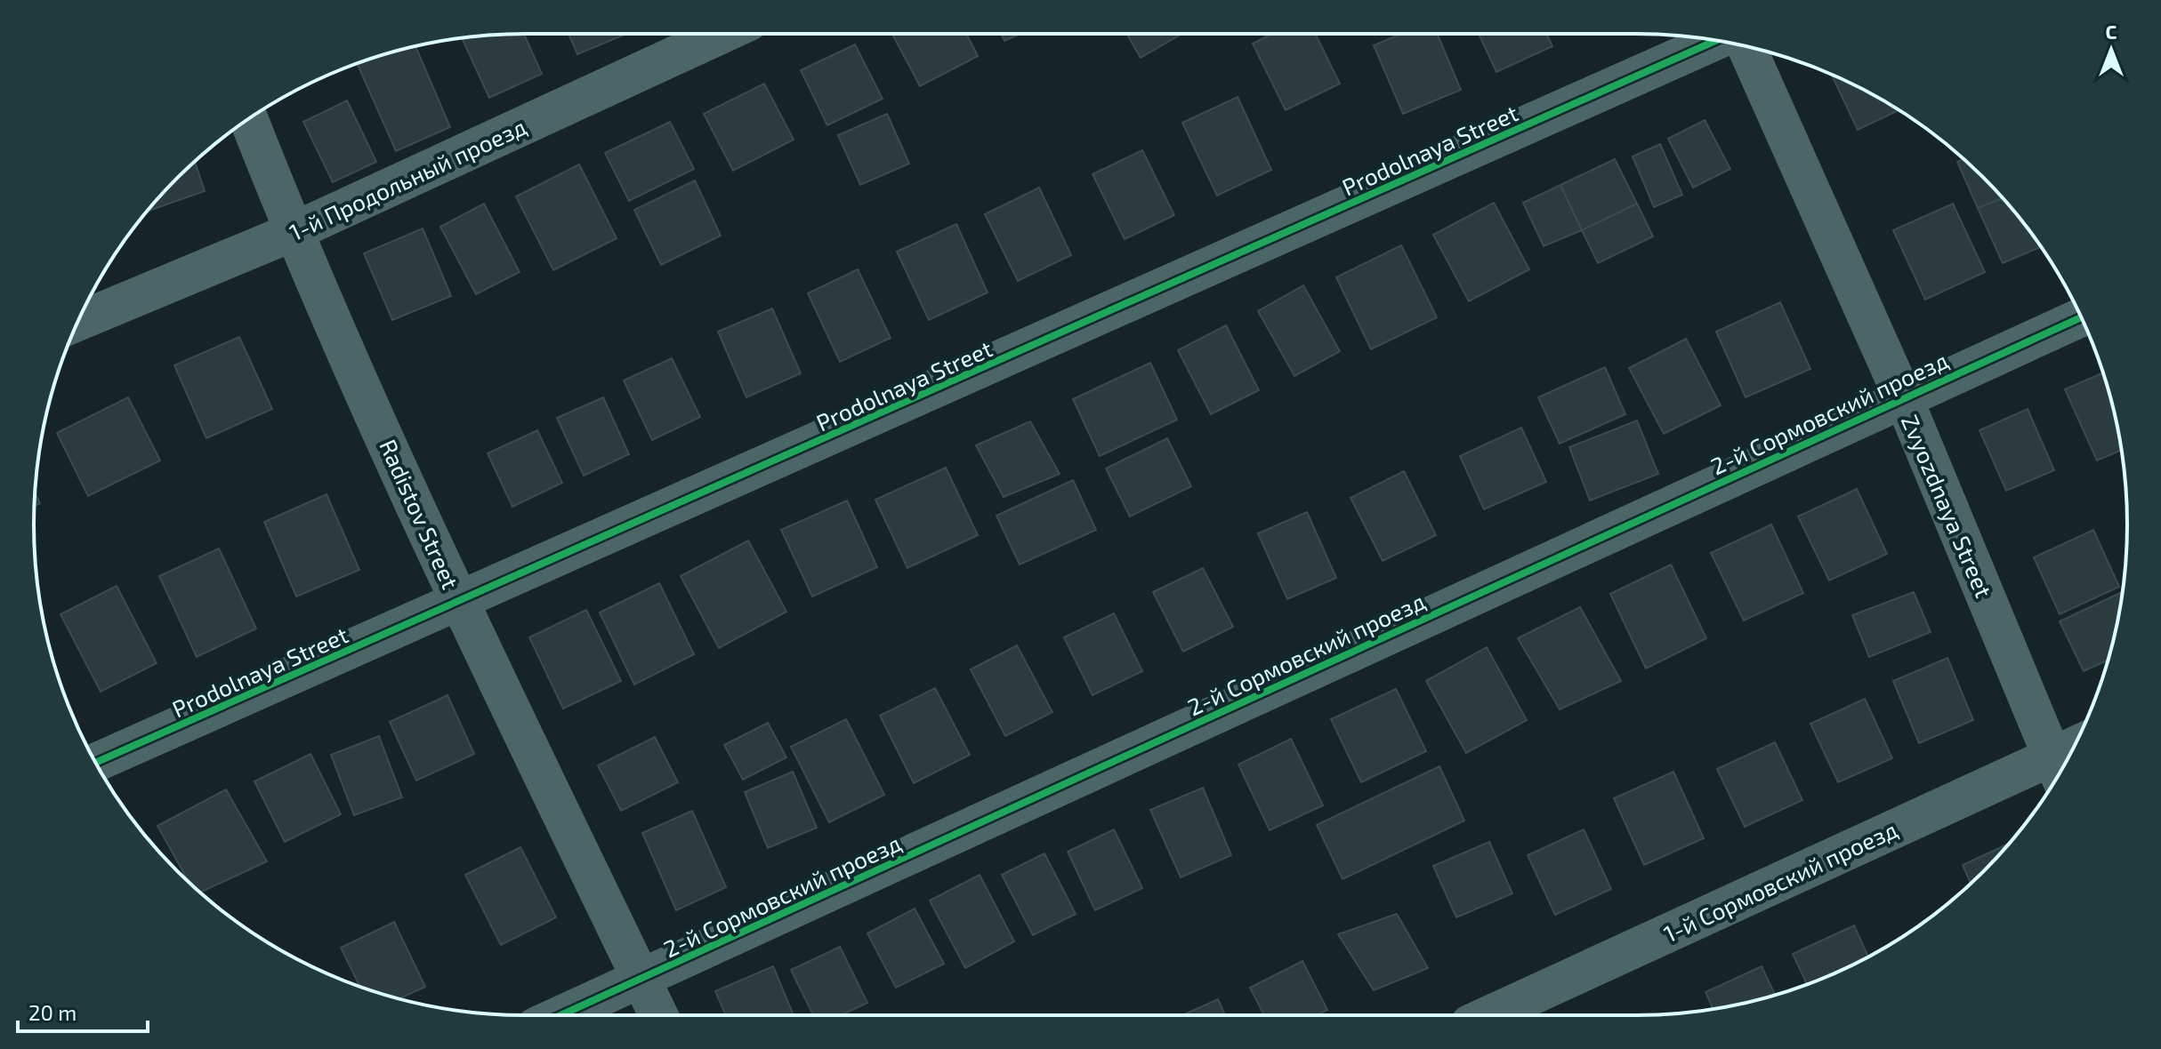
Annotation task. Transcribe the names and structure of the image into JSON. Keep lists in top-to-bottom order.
{
  "streets": {
    "street": [
      "Prodolnaya Street",
      "1-й Продольный проезд",
      "2-й Сормовский проезд",
      "Zvyozdnaya Street",
      "Radistov Street",
      "1-й Сормовский проезд"
    ]
  },
  "crossings": [
    ["Prodolnaya Street", "Radistov Street"],
    ["1-й Продольный проезд", "Radistov Street"],
    ["2-й Сормовский проезд", "Zvyozdnaya Street"],
    ["2-й Сормовский проезд", "Radistov Street"],
    ["Zvyozdnaya Street", "1-й Сормовский проезд"]
  ],
  "scale_bar": "20 m",
  "north": "top"
}
